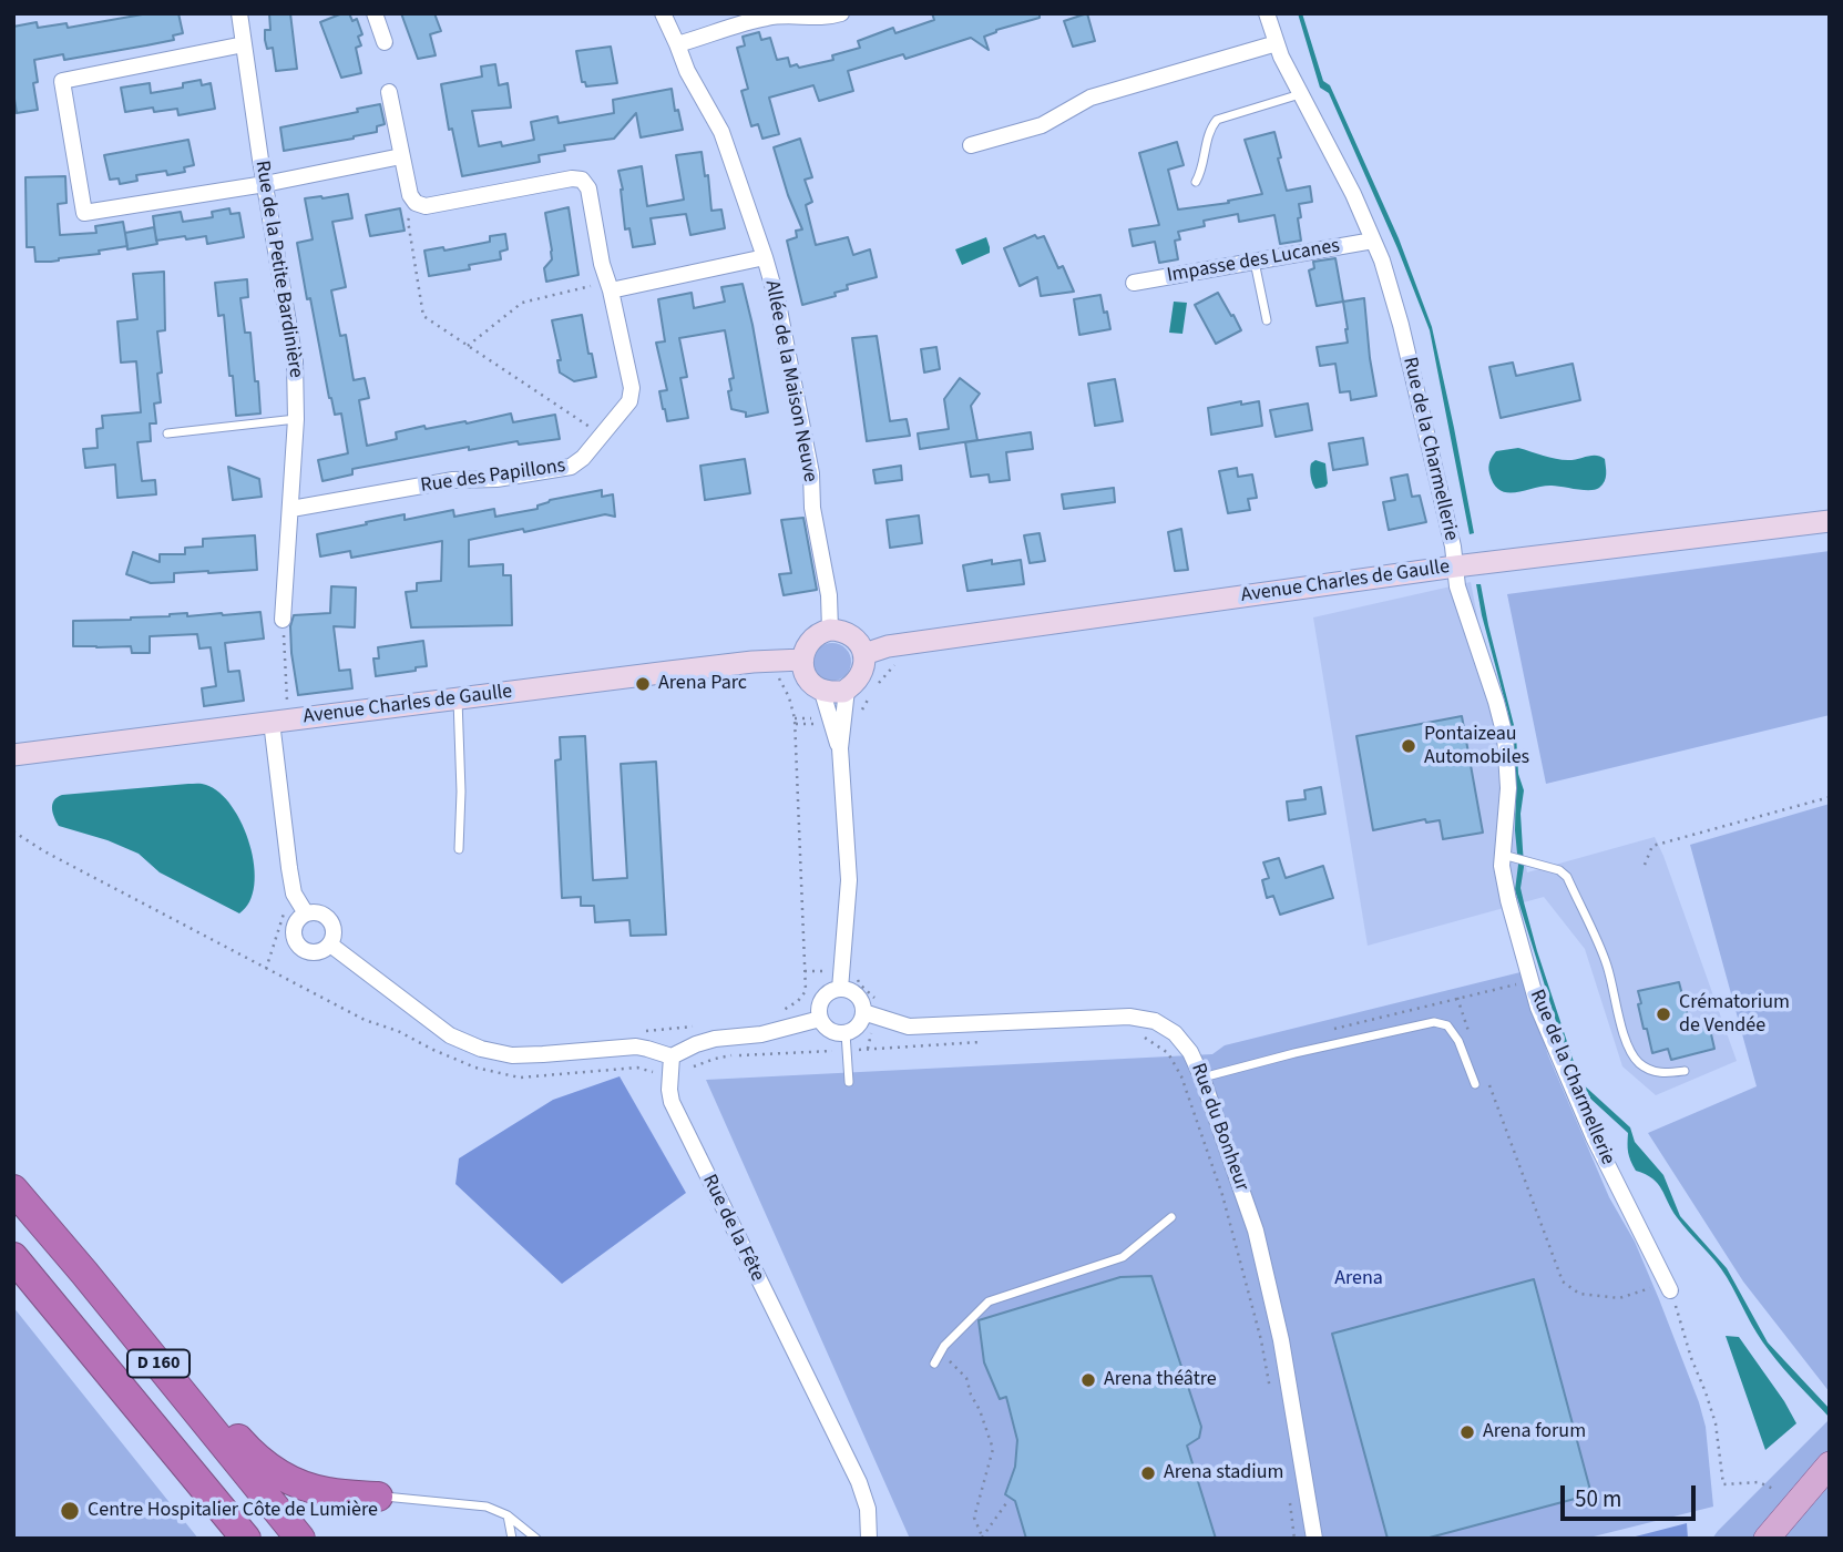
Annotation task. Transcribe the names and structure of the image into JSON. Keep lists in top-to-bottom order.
{
  "streets": {
    "highway": ["D 160"],
    "main road": ["Avenue Charles de Gaulle"],
    "street": [
      "Impasse des Lucanes",
      "Rue de la Petite Bardinière",
      "Allée de la Maison Neuve",
      "Rue de la Charmellerie",
      "Rue des Papillons",
      "Rue du Bonheur",
      "Rue de la Fête"
    ]
  },
  "crossings": [
    ["Impasse des Lucanes", "Rue de la Charmellerie"],
    ["Rue de la Petite Bardinière", "Rue des Papillons"],
    ["Allée de la Maison Neuve", "Avenue Charles de Gaulle"],
    ["Rue de la Charmellerie", "Avenue Charles de Gaulle"]
  ],
  "parks": ["Arena"],
  "places": [
    "Arena Parc",
    "Pontaizeau Automobiles",
    "Crématorium de Vendée",
    "Arena théâtre",
    "Arena forum",
    "Arena stadium",
    "Centre Hospitalier Côte de Lumière"
  ],
  "scale_bar": "50 m"
}
